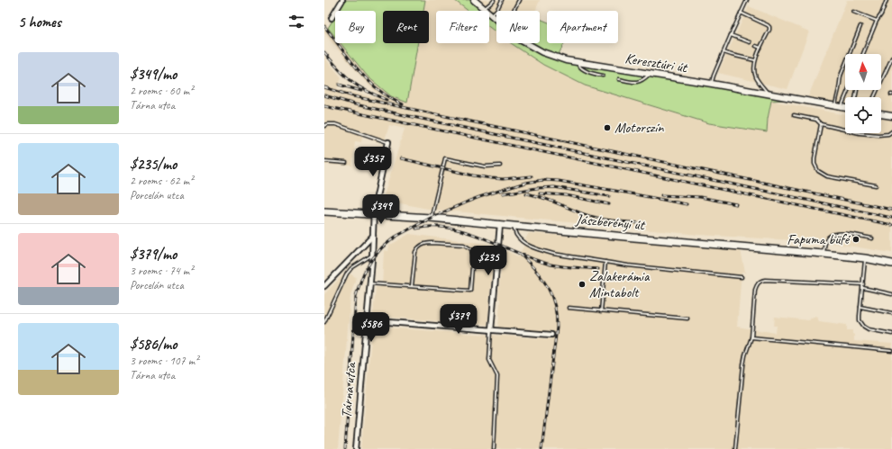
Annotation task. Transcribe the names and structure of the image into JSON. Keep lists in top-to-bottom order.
{
  "streets": {
    "main road": ["Keresztúri út", "Jászberényi út"],
    "street": ["Tárna utca"]
  },
  "crossings": [
    ["Jászberényi út", "Tárna utca"]
  ],
  "places": ["Motorszín", "Fapuma büfé", "Zalakerámia Mintabolt"],
  "north": "top",
  "page": {
    "heading": "5 homes",
    "chip": [
      "Buy",
      "Rent",
      "Filters",
      "New",
      "Apartment"
    ],
    "list": [
      {
        "name": "$349/mo",
        "note": "2 rooms · 60 m² · Tárna utca"
      },
      {
        "name": "$235/mo",
        "note": "2 rooms · 62 m² · Porcelán utca"
      },
      {
        "name": "$379/mo",
        "note": "3 rooms · 74 m² · Porcelán utca"
      },
      {
        "name": "$586/mo",
        "note": "3 rooms · 107 m² · Tárna utca"
      }
    ],
    "price": [
      "$357",
      "$349",
      "$235",
      "$379",
      "$586"
    ]
  }
}
